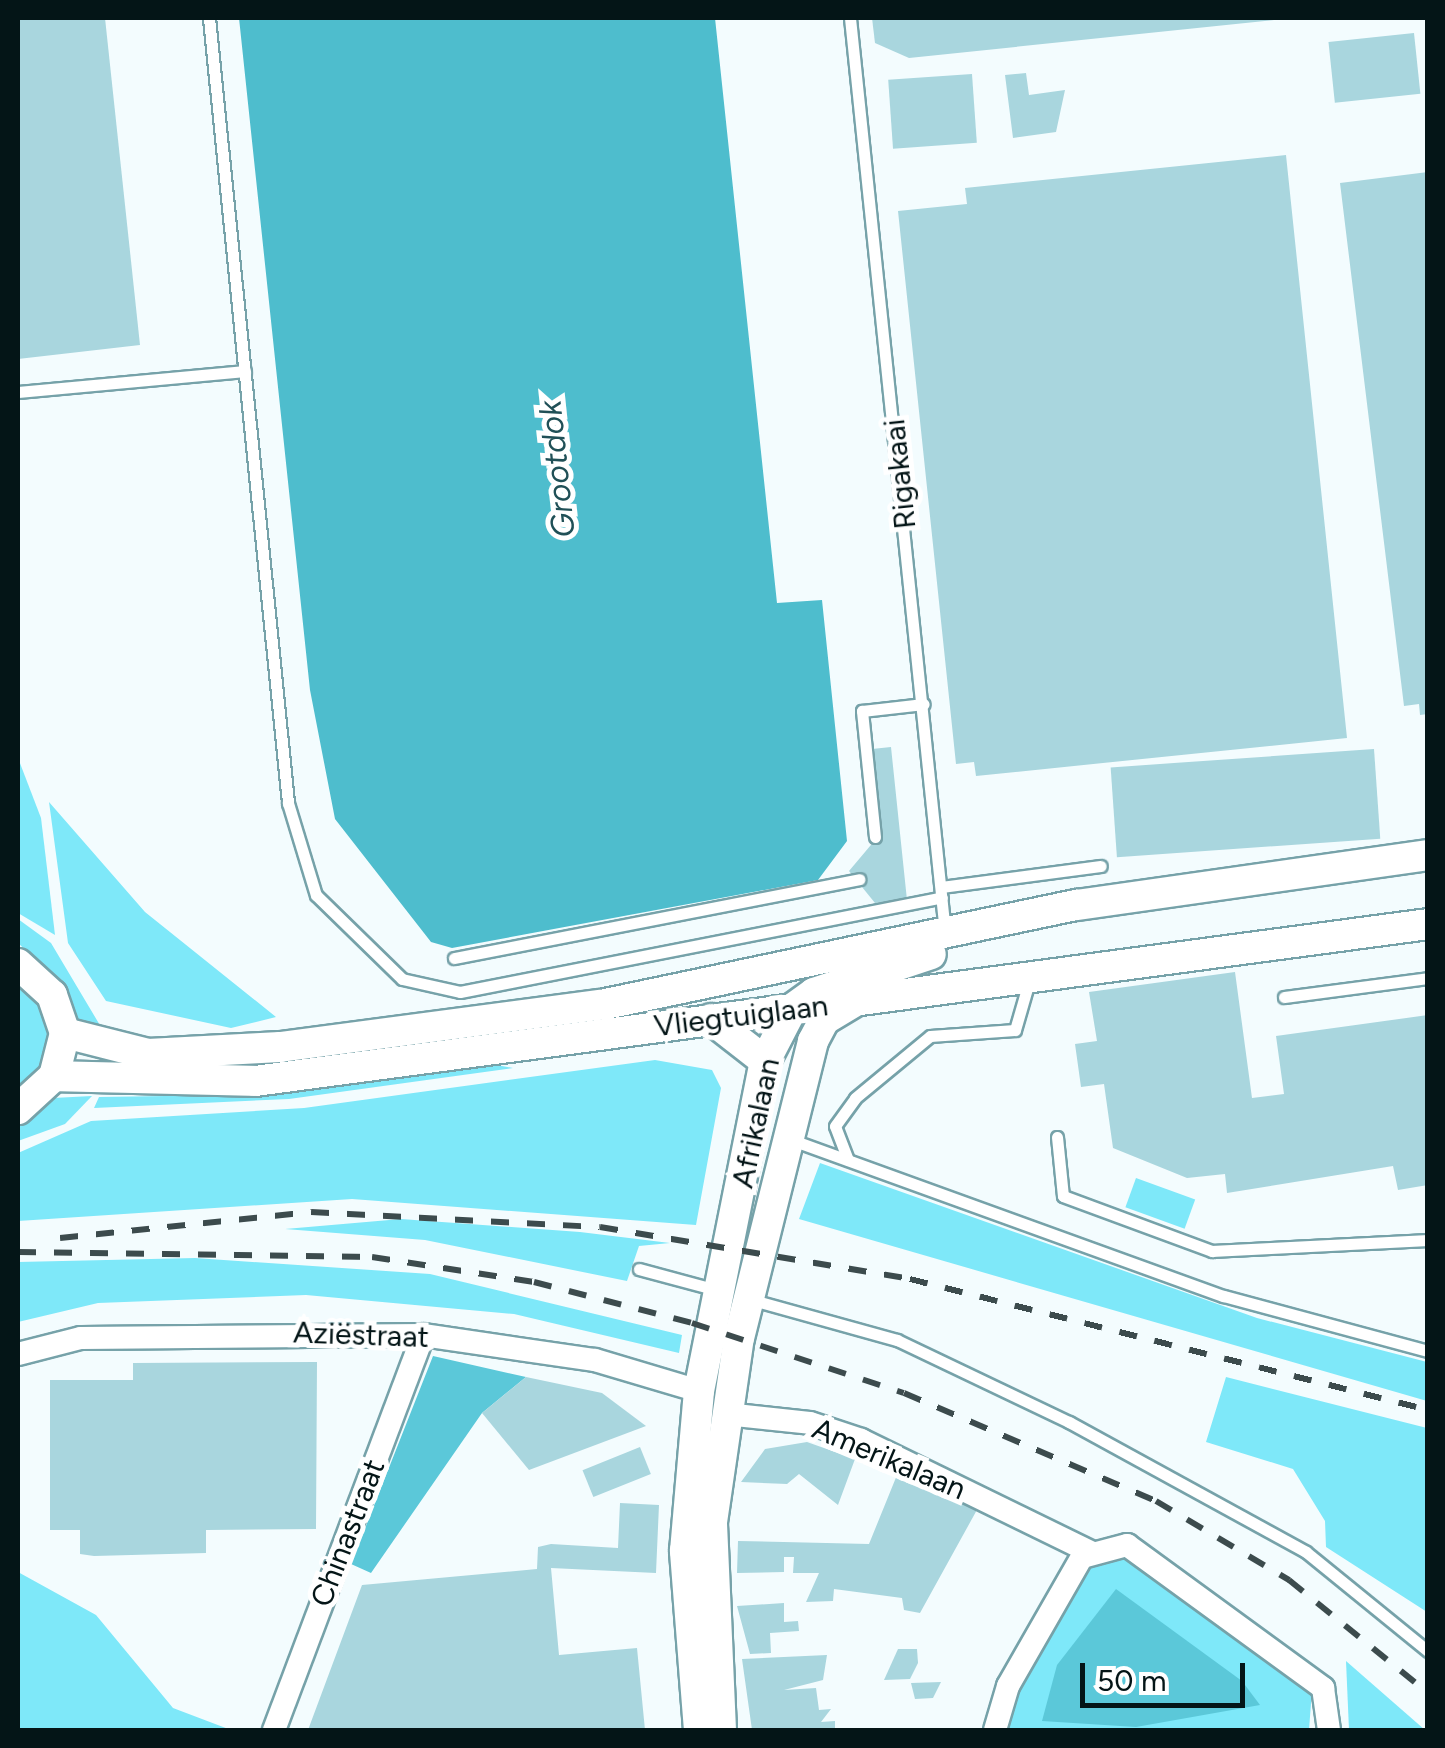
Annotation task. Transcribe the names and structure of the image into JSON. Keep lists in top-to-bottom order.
{
  "streets": {
    "main road": ["Vliegtuiglaan", "Afrikalaan"],
    "street": ["Aziëstraat", "Amerikalaan", "Chinastraat"],
    "lane": ["Rigakaai"]
  },
  "crossings": [
    ["Rigakaai", "Vliegtuiglaan"],
    ["Vliegtuiglaan", "Afrikalaan"],
    ["Afrikalaan", "Aziëstraat"],
    ["Afrikalaan", "Amerikalaan"],
    ["Aziëstraat", "Chinastraat"]
  ],
  "water": ["Grootdok"],
  "scale_bar": "50 m"
}
